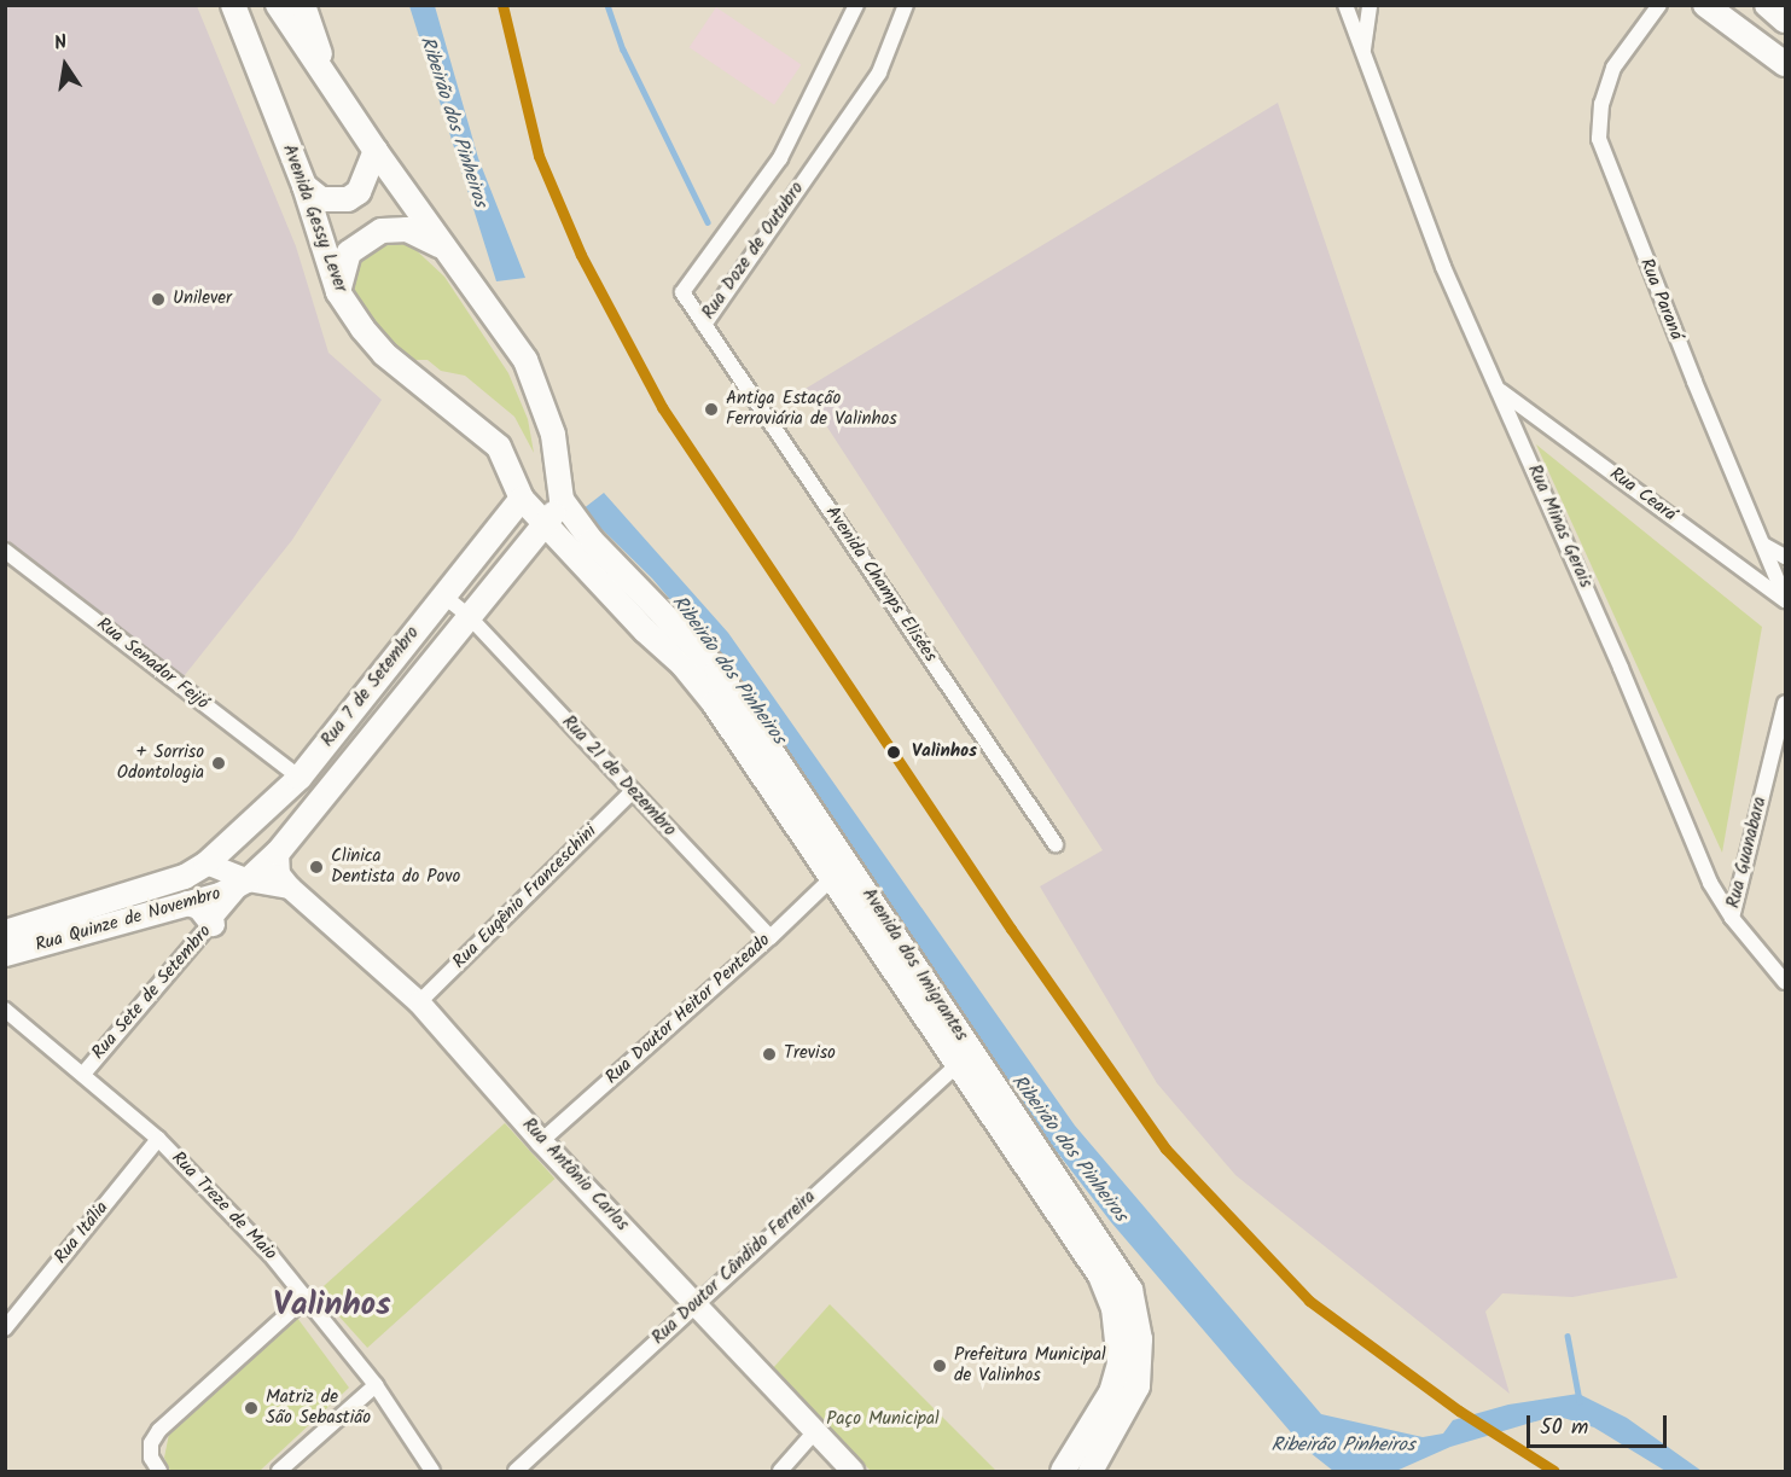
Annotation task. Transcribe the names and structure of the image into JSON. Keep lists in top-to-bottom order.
{
  "streets": {
    "main road": [
      "Avenida Gessy Lever",
      "Rua 7 de Setembro",
      "Rua Quinze de Novembro",
      "Avenida dos Imigrantes",
      "Rua Antônio Carlos"
    ],
    "street": [
      "Rua Doze de Outubro",
      "Rua Paraná",
      "Rua Ceará",
      "Rua Minas Gerais",
      "Avenida Champs Elisées",
      "Rua Senador Feijó",
      "Rua 21 de Dezembro",
      "Rua Guanabara",
      "Rua Eugênio Franceschini",
      "Rua Sete de Setembro",
      "Rua Doutor Heitor Penteado",
      "Rua Treze de Maio",
      "Rua Itália",
      "Rua Doutor Cândido Ferreira"
    ]
  },
  "crossings": [
    ["Avenida Gessy Lever", "Rua 7 de Setembro"],
    ["Avenida Gessy Lever", "Avenida dos Imigrantes"],
    ["Rua Doze de Outubro", "Avenida Champs Elisées"],
    ["Rua Paraná", "Rua Ceará"],
    ["Rua Ceará", "Rua Minas Gerais"],
    ["Rua Minas Gerais", "Rua Guanabara"],
    ["Rua Senador Feijó", "Rua 7 de Setembro"],
    ["Rua 7 de Setembro", "Rua 21 de Dezembro"],
    ["Rua 7 de Setembro", "Rua Quinze de Novembro"],
    ["Rua 7 de Setembro", "Avenida dos Imigrantes"],
    ["Rua 7 de Setembro", "Rua Sete de Setembro"],
    ["Rua 7 de Setembro", "Rua Antônio Carlos"],
    ["Rua 21 de Dezembro", "Rua Eugênio Franceschini"],
    ["Rua 21 de Dezembro", "Rua Doutor Heitor Penteado"],
    ["Rua Eugênio Franceschini", "Rua Antônio Carlos"],
    ["Rua Quinze de Novembro", "Rua Sete de Setembro"],
    ["Avenida dos Imigrantes", "Rua Doutor Heitor Penteado"],
    ["Avenida dos Imigrantes", "Rua Doutor Cândido Ferreira"],
    ["Rua Sete de Setembro", "Rua Treze de Maio"],
    ["Rua Doutor Heitor Penteado", "Rua Antônio Carlos"],
    ["Rua Antônio Carlos", "Rua Doutor Cândido Ferreira"],
    ["Rua Treze de Maio", "Rua Itália"]
  ],
  "districts": ["Valinhos"],
  "water": ["Ribeirão dos Pinheiros", "Ribeirão Pinheiros"],
  "parks": ["Paço Municipal"],
  "places": [
    "Unilever",
    "Antiga Estação Ferroviária de Valinhos",
    "Valinhos",
    "+ Sorriso Odontologia",
    "Clinica Dentista do Povo",
    "Treviso",
    "Prefeitura Municipal de Valinhos",
    "Matriz de São Sebastião"
  ],
  "scale_bar": "50 m",
  "north": "top"
}
